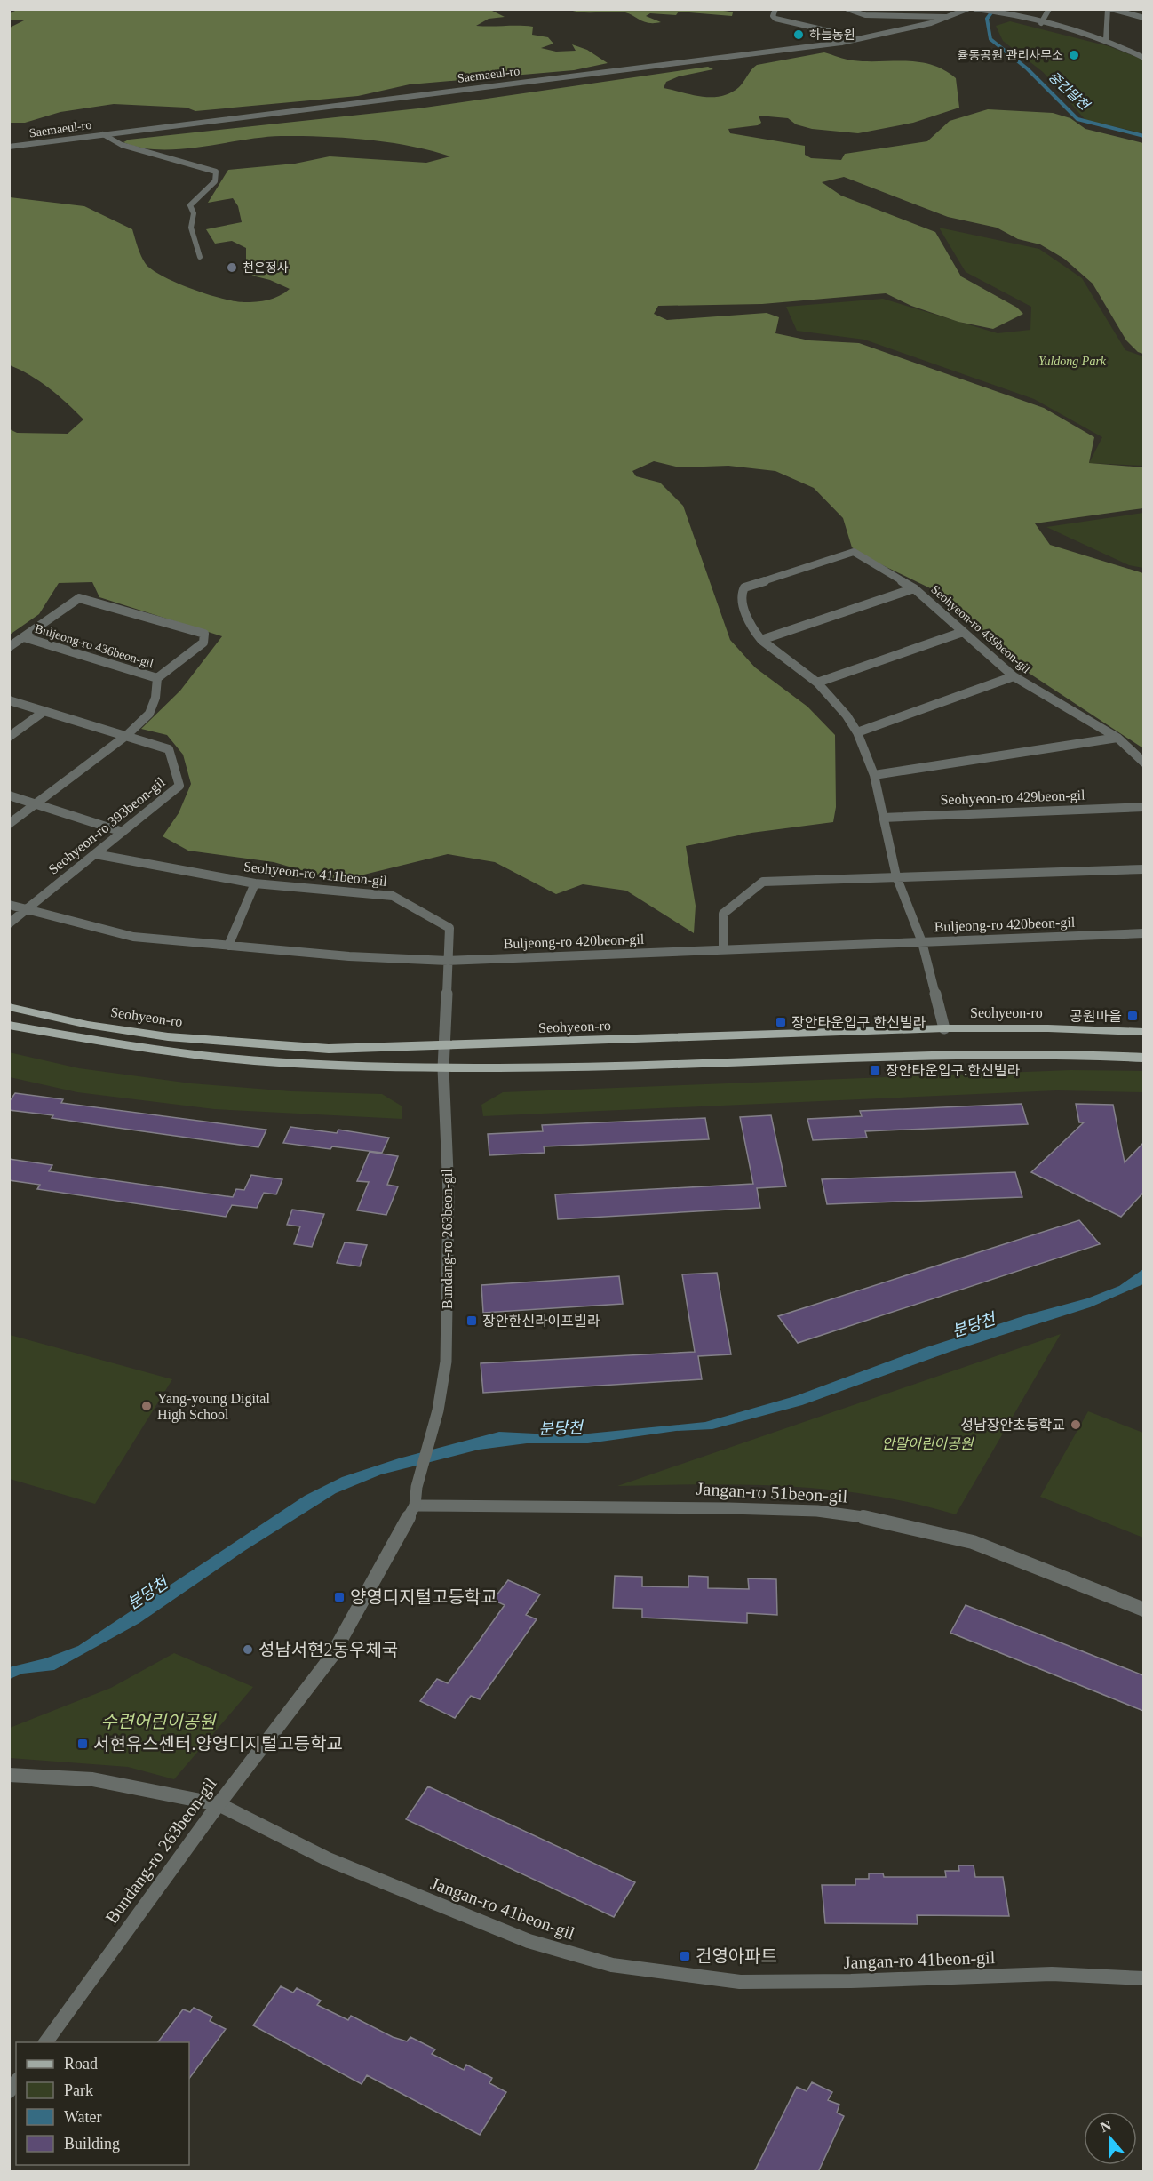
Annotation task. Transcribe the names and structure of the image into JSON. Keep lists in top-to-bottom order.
{
  "streets": {
    "main road": ["Seohyeon-ro"],
    "street": [
      "Saemaeul-ro",
      "Seohyeon-ro 439beon-gil",
      "Buljeong-ro 436beon-gil",
      "Seohyeon-ro 429beon-gil",
      "Seohyeon-ro 393beon-gil",
      "Seohyeon-ro 411beon-gil",
      "Buljeong-ro 420beon-gil",
      "Bundang-ro 263beon-gil",
      "Jangan-ro 51beon-gil",
      "Jangan-ro 41beon-gil"
    ]
  },
  "crossings": [
    ["Seohyeon-ro 393beon-gil", "Seohyeon-ro 411beon-gil"],
    ["Seohyeon-ro 393beon-gil", "Buljeong-ro 420beon-gil"],
    ["Seohyeon-ro 411beon-gil", "Buljeong-ro 420beon-gil"],
    ["Seohyeon-ro 411beon-gil", "Seohyeon-ro"],
    ["Seohyeon-ro 411beon-gil", "Bundang-ro 263beon-gil"],
    ["Bundang-ro 263beon-gil", "Jangan-ro 51beon-gil"],
    ["Bundang-ro 263beon-gil", "Jangan-ro 41beon-gil"]
  ],
  "water": ["중간말천", "분당천"],
  "parks": ["Yuldong Park", "안말어린이공원", "수련어린이공원"],
  "places": {
    "other": [
      "하늘농원",
      "율동공원 관리사무소",
      "천은정사",
      "Yang-young Digital High School",
      "성남장안초등학교",
      "성남서현2동우체국"
    ],
    "transit": [
      "공원마을",
      "장안타운입구 한신빌라",
      "장안타운입구.한신빌라",
      "장안한신라이프빌라",
      "양영디지털고등학교",
      "서현유스센터.양영디지털고등학교",
      "건영아파트"
    ]
  },
  "legend": [
    "Road",
    "Park",
    "Water",
    "Building"
  ],
  "north": "top"
}
